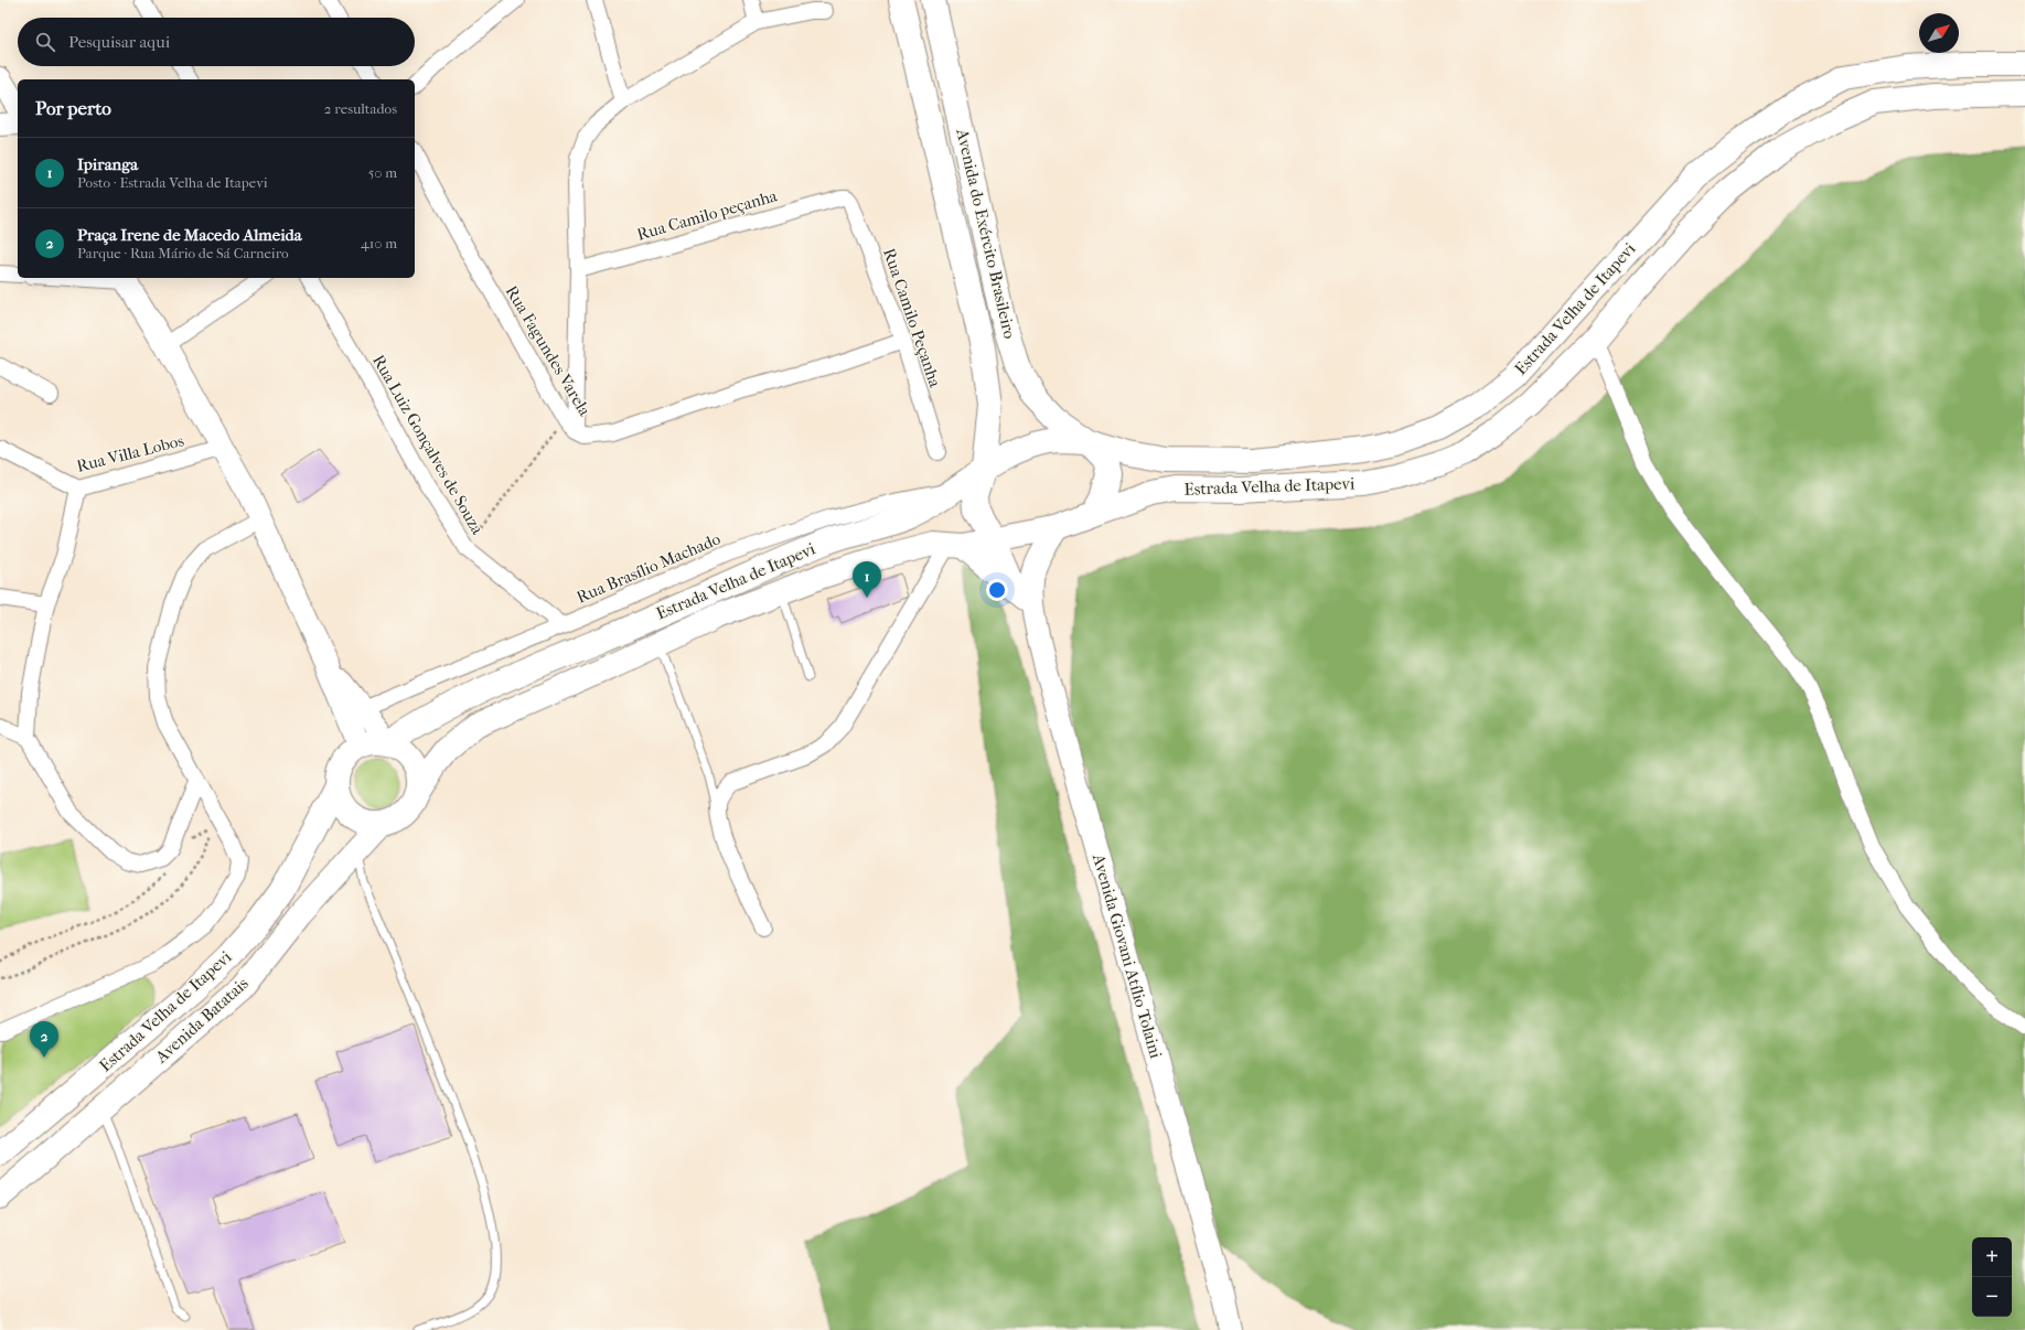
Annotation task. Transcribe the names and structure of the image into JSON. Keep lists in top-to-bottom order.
{
  "streets": {
    "main road": ["Avenida do Exército Brasileiro", "Estrada Velha de Itapevi", "Avenida Batatais"],
    "street": [
      "Rua Camilo peçanha",
      "Rua Camilo Peçanha",
      "Rua Fagundes Varela",
      "Rua Luiz Gonçalves de Souza",
      "Rua Villa Lobos",
      "Rua Brasílio Machado",
      "Avenida Giovani Atílio Tolaini"
    ]
  },
  "crossings": [
    ["Rua Camilo peçanha", "Rua Camilo Peçanha"],
    ["Avenida do Exército Brasileiro", "Estrada Velha de Itapevi"],
    ["Estrada Velha de Itapevi", "Rua Brasílio Machado"],
    ["Estrada Velha de Itapevi", "Avenida Batatais"],
    ["Rua Camilo Peçanha", "Rua Fagundes Varela"],
    ["Rua Luiz Gonçalves de Souza", "Rua Brasílio Machado"]
  ],
  "north": "top right",
  "page": {
    "search": "Pesquisar aqui",
    "heading": ["Por perto", "2 resultados"],
    "list": [
      {
        "mark": "1",
        "name": "Ipiranga",
        "note": "Posto · Estrada Velha de Itapevi",
        "value": "50 m"
      },
      {
        "mark": "2",
        "name": "Praça Irene de Macedo Almeida",
        "note": "Parque · Rua Mário de Sá Carneiro",
        "value": "410 m"
      }
    ],
    "pins": ["1", "2"],
    "map_buttons": ["+", "−"]
  }
}
